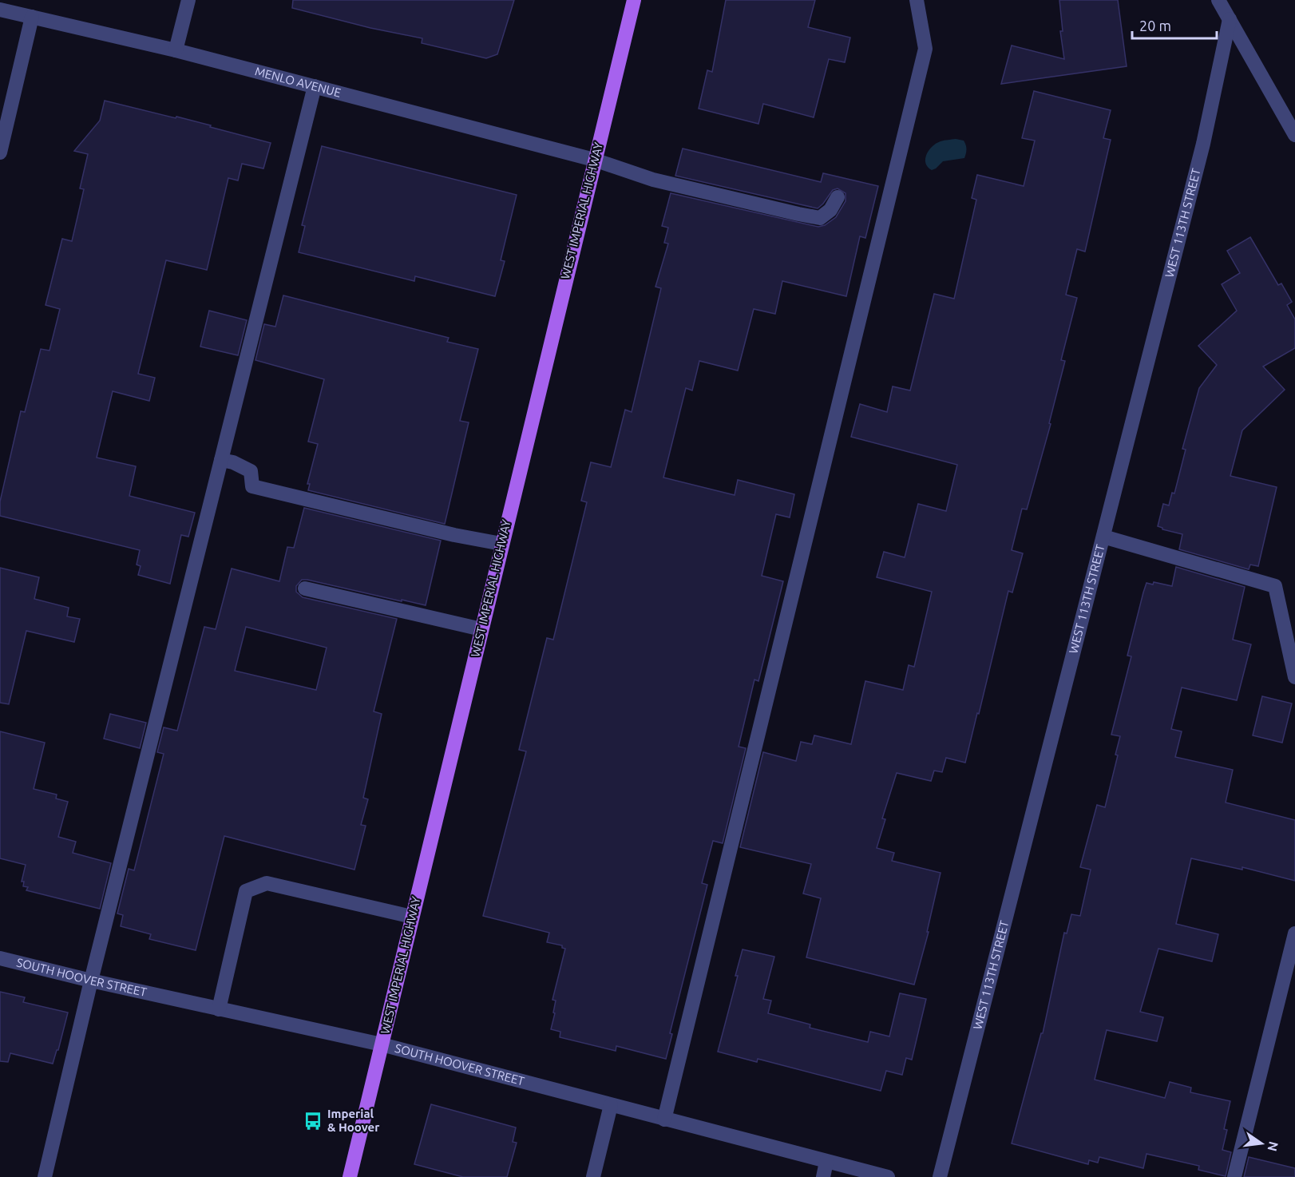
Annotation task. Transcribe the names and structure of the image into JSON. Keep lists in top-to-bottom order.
{
  "streets": {
    "main road": ["WEST IMPERIAL HIGHWAY"],
    "street": ["MENLO AVENUE", "WEST 113TH STREET", "SOUTH HOOVER STREET"]
  },
  "crossings": [
    ["MENLO AVENUE", "WEST IMPERIAL HIGHWAY"],
    ["WEST IMPERIAL HIGHWAY", "SOUTH HOOVER STREET"]
  ],
  "places": {
    "bus stop": ["Imperial & Hoover"]
  },
  "scale_bar": "20 m",
  "north": "right"
}
